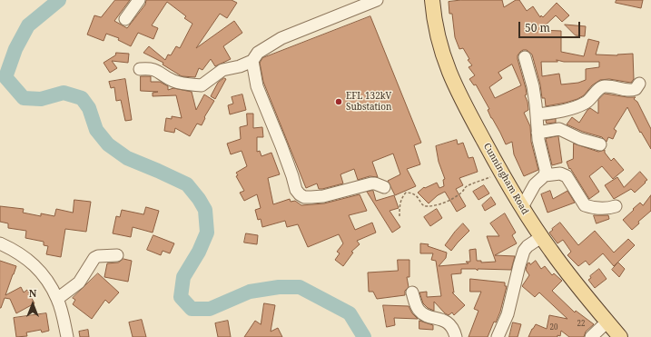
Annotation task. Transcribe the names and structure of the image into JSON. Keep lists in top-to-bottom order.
{
  "streets": {
    "main road": ["Cunningham Road"]
  },
  "places": ["EFL 132kV Substation"],
  "house_numbers": ["22", "20"],
  "scale_bar": "50 m",
  "north": "top"
}
